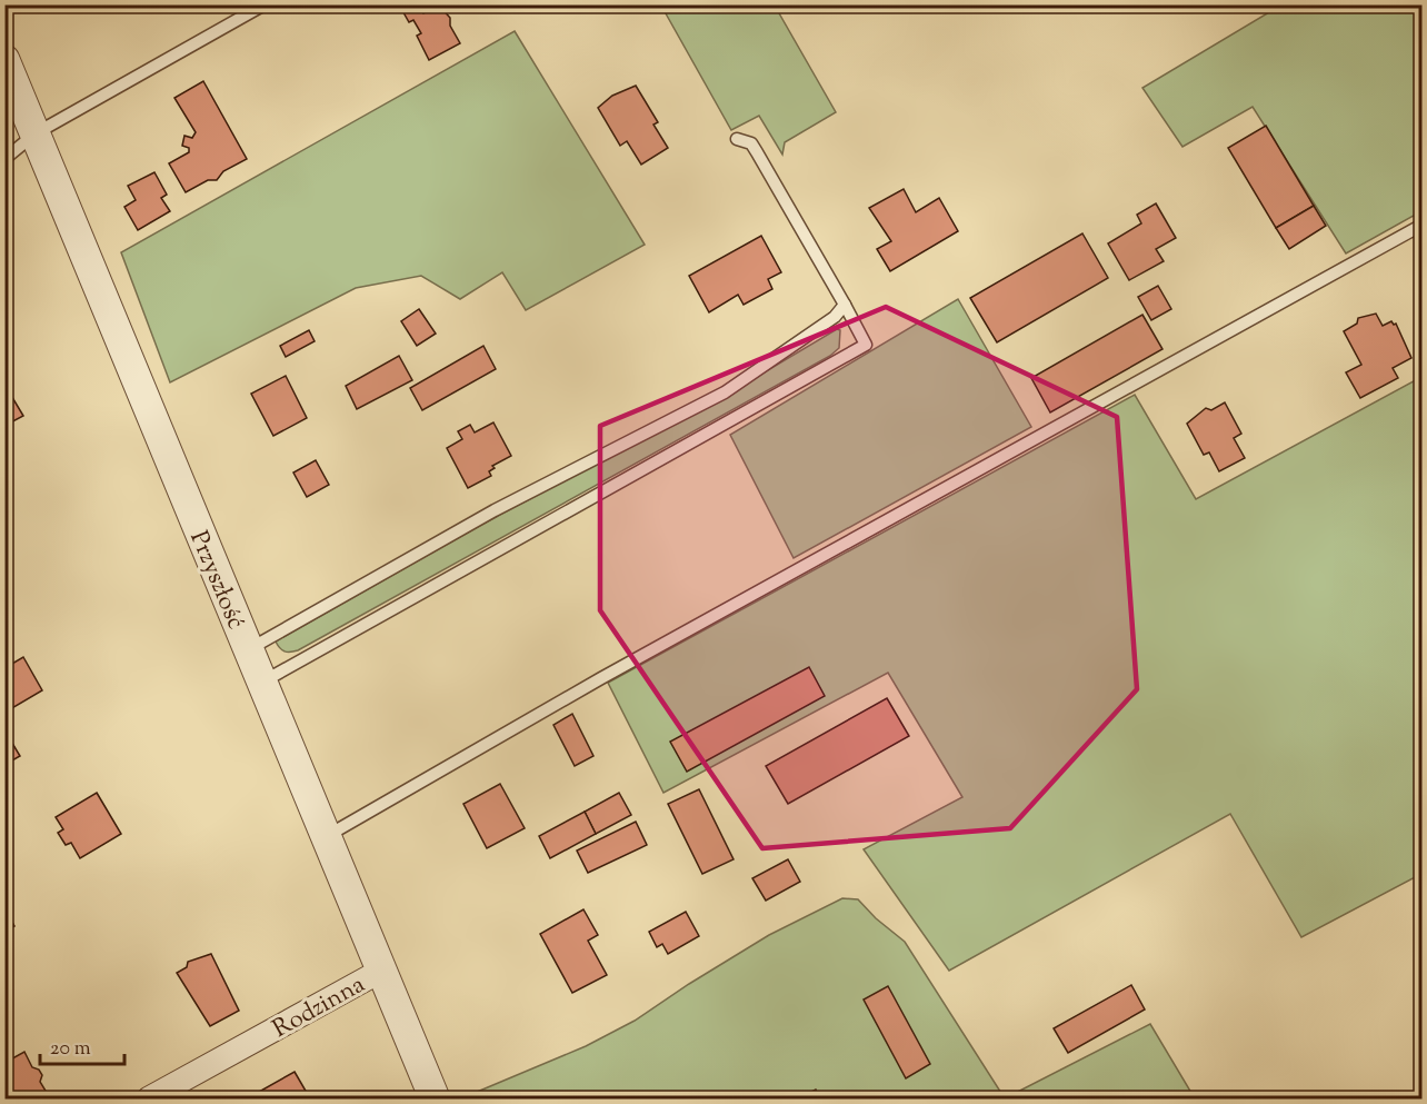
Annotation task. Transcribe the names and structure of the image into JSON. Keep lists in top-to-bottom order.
{
  "streets": {
    "street": ["Przyszłość", "Rodzinna"]
  },
  "crossings": [
    ["Przyszłość", "Rodzinna"]
  ],
  "scale_bar": "20 m"
}
